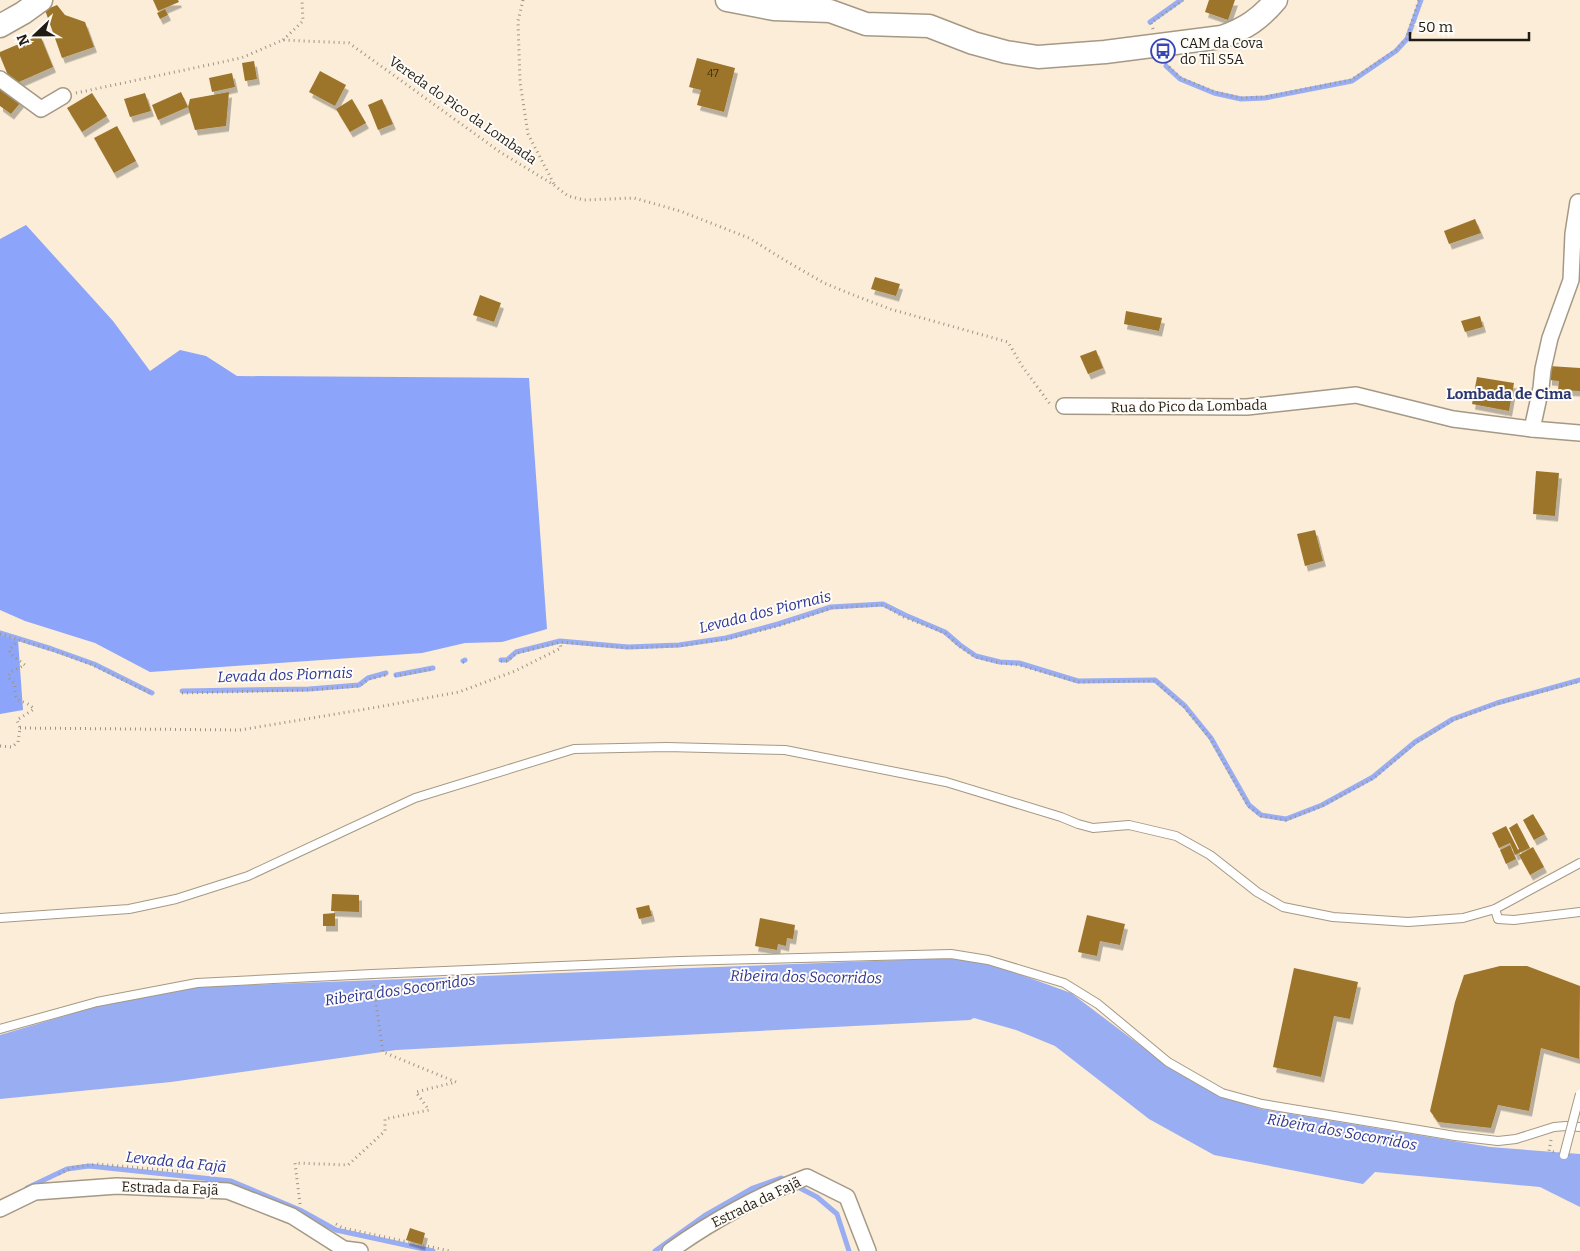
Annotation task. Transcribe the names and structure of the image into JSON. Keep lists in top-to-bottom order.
{
  "streets": {
    "street": ["Rua do Pico da Lombada", "Estrada da Fajã"],
    "path": ["Vereda do Pico da Lombada"]
  },
  "crossings": [
    ["Vereda do Pico da Lombada", "Rua do Pico da Lombada"]
  ],
  "districts": ["Lombada de Cima"],
  "water": ["Levada dos Piornais", "Ribeira dos Socorridos", "Levada da Fajã"],
  "places": {
    "bus stop": ["CAM da Cova do Til S5A"]
  },
  "house_numbers": ["47"],
  "scale_bar": "50 m",
  "north": "left"
}
